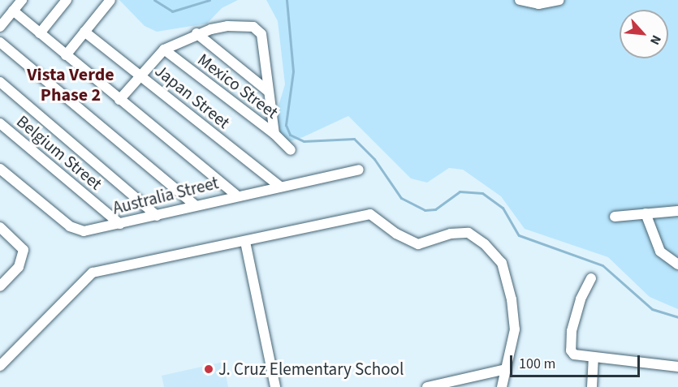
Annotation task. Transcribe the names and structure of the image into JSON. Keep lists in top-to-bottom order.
{
  "streets": {
    "street": [
      "Mexico Street",
      "Japan Street",
      "Belgium Street",
      "Australia Street"
    ]
  },
  "crossings": [
    ["Japan Street", "Australia Street"],
    ["Belgium Street", "Australia Street"]
  ],
  "districts": ["Vista Verde Phase 2"],
  "places": ["J. Cruz Elementary School"],
  "scale_bar": "100 m",
  "north": "bottom right"
}
